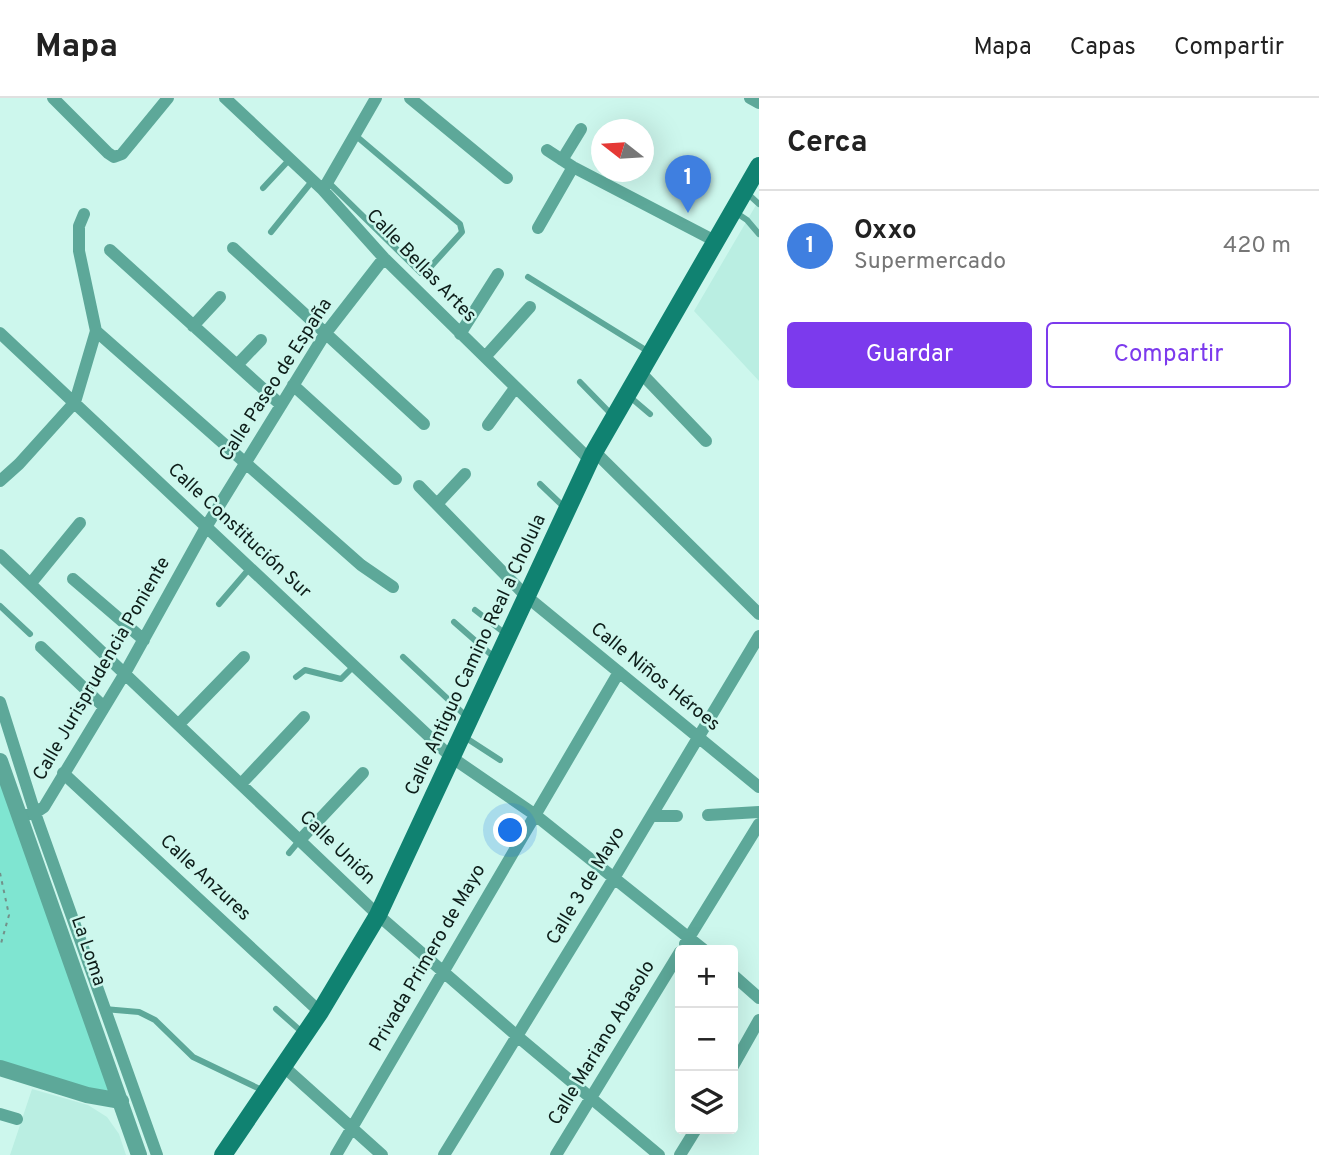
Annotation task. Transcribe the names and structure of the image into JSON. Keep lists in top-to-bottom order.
{
  "streets": {
    "main road": ["Calle Antiguo Camino Real a Cholula"],
    "street": [
      "Calle Bellas Artes",
      "Calle Paseo de España",
      "Calle Constitución Sur",
      "Calle Jurisprudencia Poniente",
      "Calle Niños Héroes",
      "Calle Unión",
      "Calle Anzures",
      "Calle 3 de Mayo",
      "La Loma",
      "Privada Primero de Mayo",
      "Calle Mariano Abasolo"
    ]
  },
  "crossings": [
    ["Calle Bellas Artes", "Calle Paseo de España"],
    ["Calle Bellas Artes", "Calle Antiguo Camino Real a Cholula"],
    ["Calle Paseo de España", "Calle Constitución Sur"],
    ["Calle Paseo de España", "Calle Jurisprudencia Poniente"],
    ["Calle Constitución Sur", "Calle Antiguo Camino Real a Cholula"],
    ["Calle Constitución Sur", "Calle Jurisprudencia Poniente"],
    ["Calle Constitución Sur", "Calle 3 de Mayo"],
    ["Calle Constitución Sur", "Privada Primero de Mayo"],
    ["Calle Constitución Sur", "Calle Mariano Abasolo"],
    ["Calle Antiguo Camino Real a Cholula", "Calle Niños Héroes"],
    ["Calle Antiguo Camino Real a Cholula", "Calle Unión"],
    ["Calle Antiguo Camino Real a Cholula", "Calle Anzures"],
    ["Calle Jurisprudencia Poniente", "Calle Unión"],
    ["Calle Jurisprudencia Poniente", "Calle Anzures"],
    ["Calle Jurisprudencia Poniente", "La Loma"],
    ["Calle Niños Héroes", "Calle 3 de Mayo"],
    ["Calle Niños Héroes", "Privada Primero de Mayo"],
    ["Calle Unión", "Calle 3 de Mayo"],
    ["Calle Unión", "Privada Primero de Mayo"],
    ["Calle Unión", "Calle Mariano Abasolo"]
  ],
  "north": "left",
  "page": {
    "header": "Mapa",
    "nav": ["Mapa", "Capas", "Compartir"],
    "heading": "Cerca",
    "pins": "1",
    "list": [
      {
        "mark": "1",
        "name": "Oxxo",
        "note": "Supermercado",
        "value": "420 m"
      }
    ],
    "buttons": ["Guardar", "Compartir"],
    "map_buttons": ["+", "−"]
  }
}
